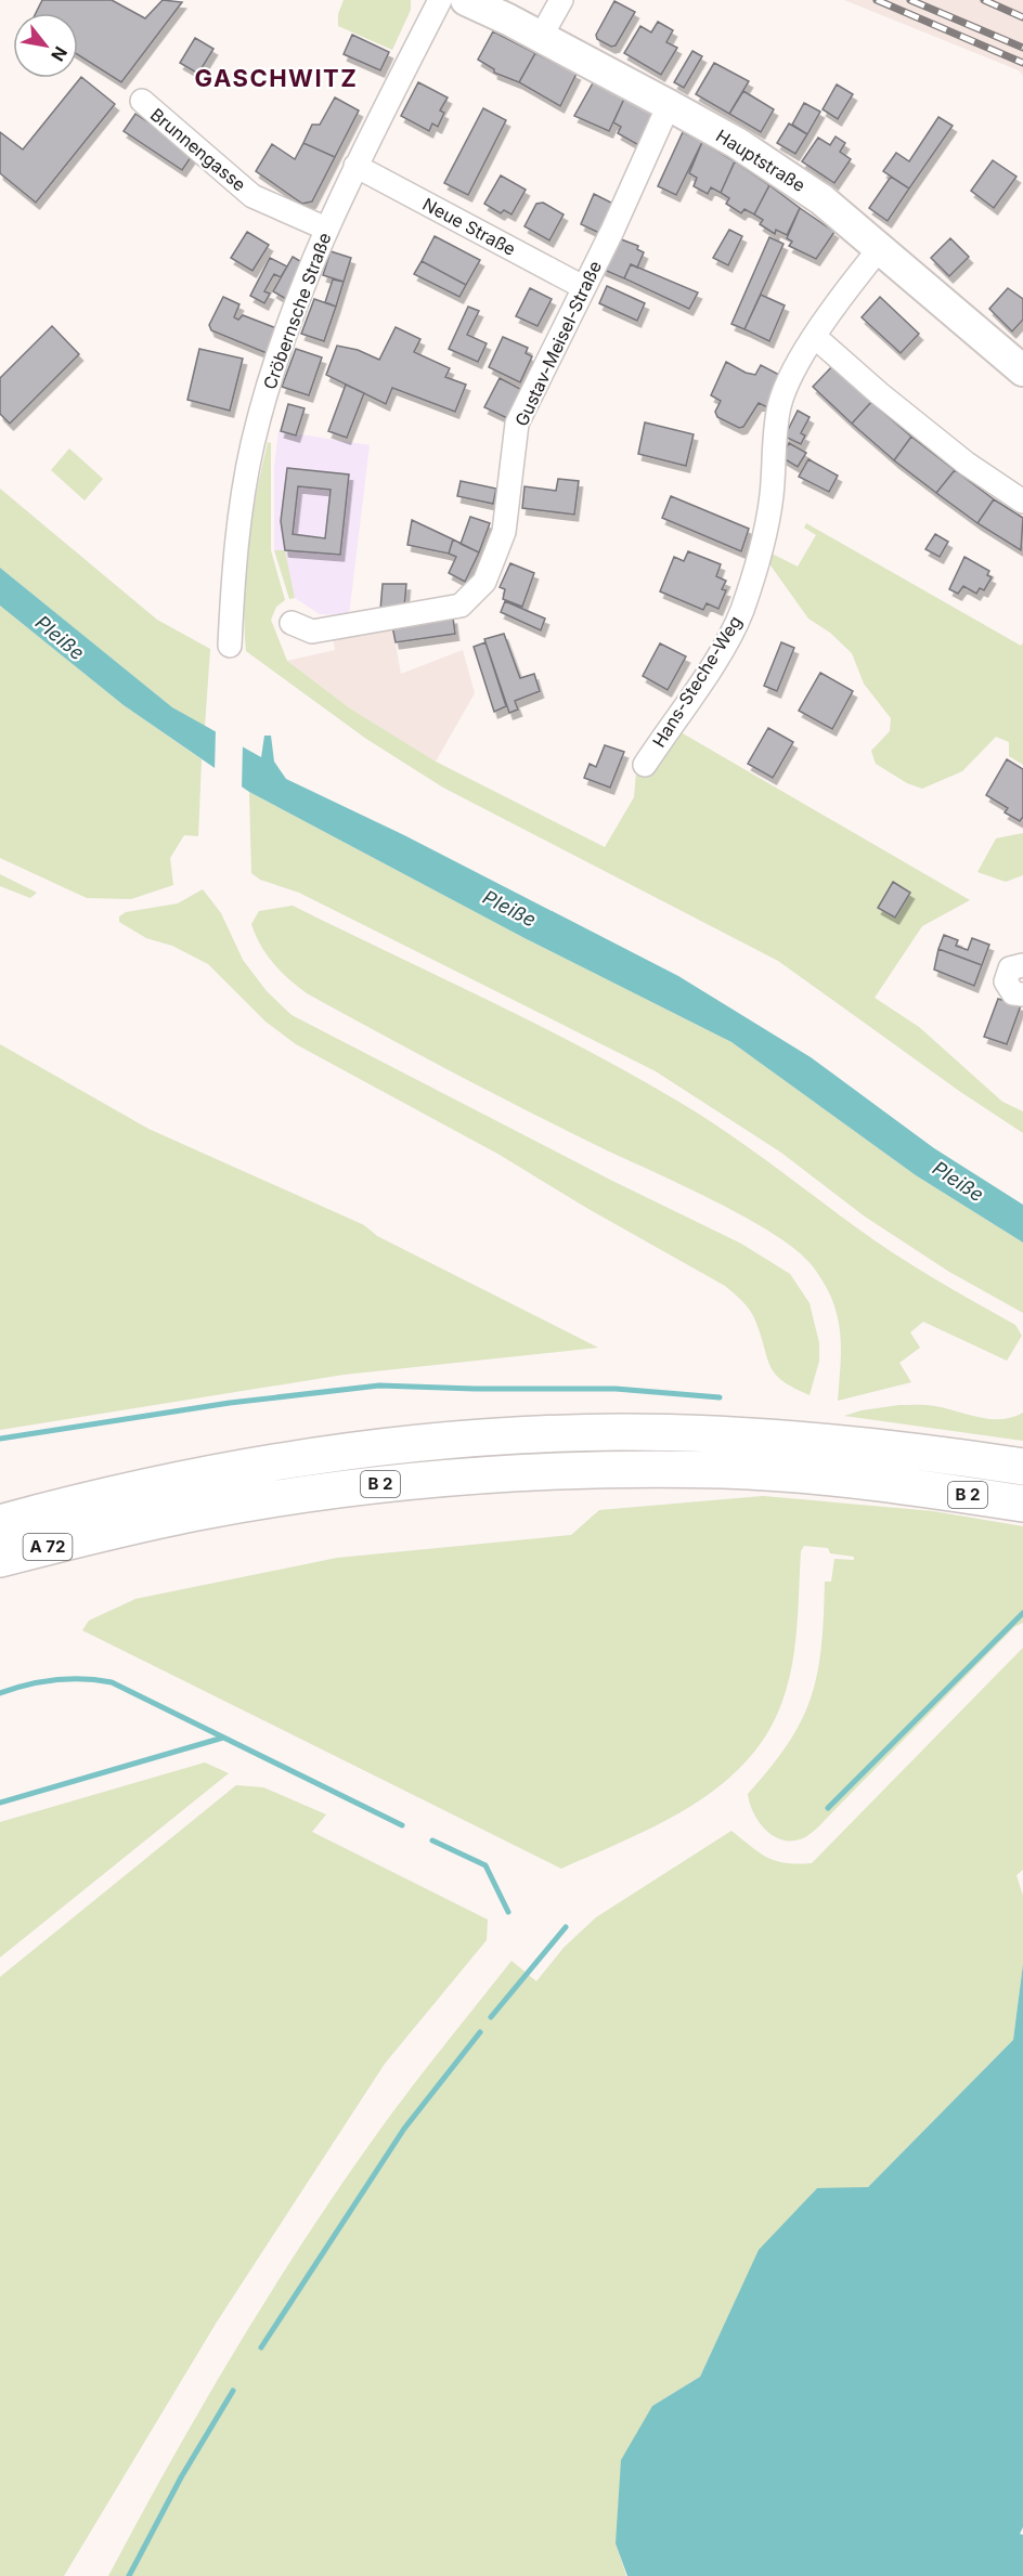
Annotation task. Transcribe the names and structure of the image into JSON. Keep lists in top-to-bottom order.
{
  "streets": {
    "highway": ["B 2", "A 72"],
    "main road": ["Hauptstraße"],
    "street": [
      "Brunnengasse",
      "Neue Straße",
      "Cröbernsche Straße",
      "Gustav-Meisel-Straße",
      "Hans-Steche-Weg"
    ]
  },
  "crossings": [
    ["Brunnengasse", "Cröbernsche Straße"],
    ["Hauptstraße", "Gustav-Meisel-Straße"],
    ["Hauptstraße", "Hans-Steche-Weg"],
    ["Neue Straße", "Cröbernsche Straße"],
    ["Neue Straße", "Gustav-Meisel-Straße"],
    ["B 2", "A 72"]
  ],
  "districts": ["GASCHWITZ"],
  "water": ["Pleiße"],
  "north": "bottom right"
}
